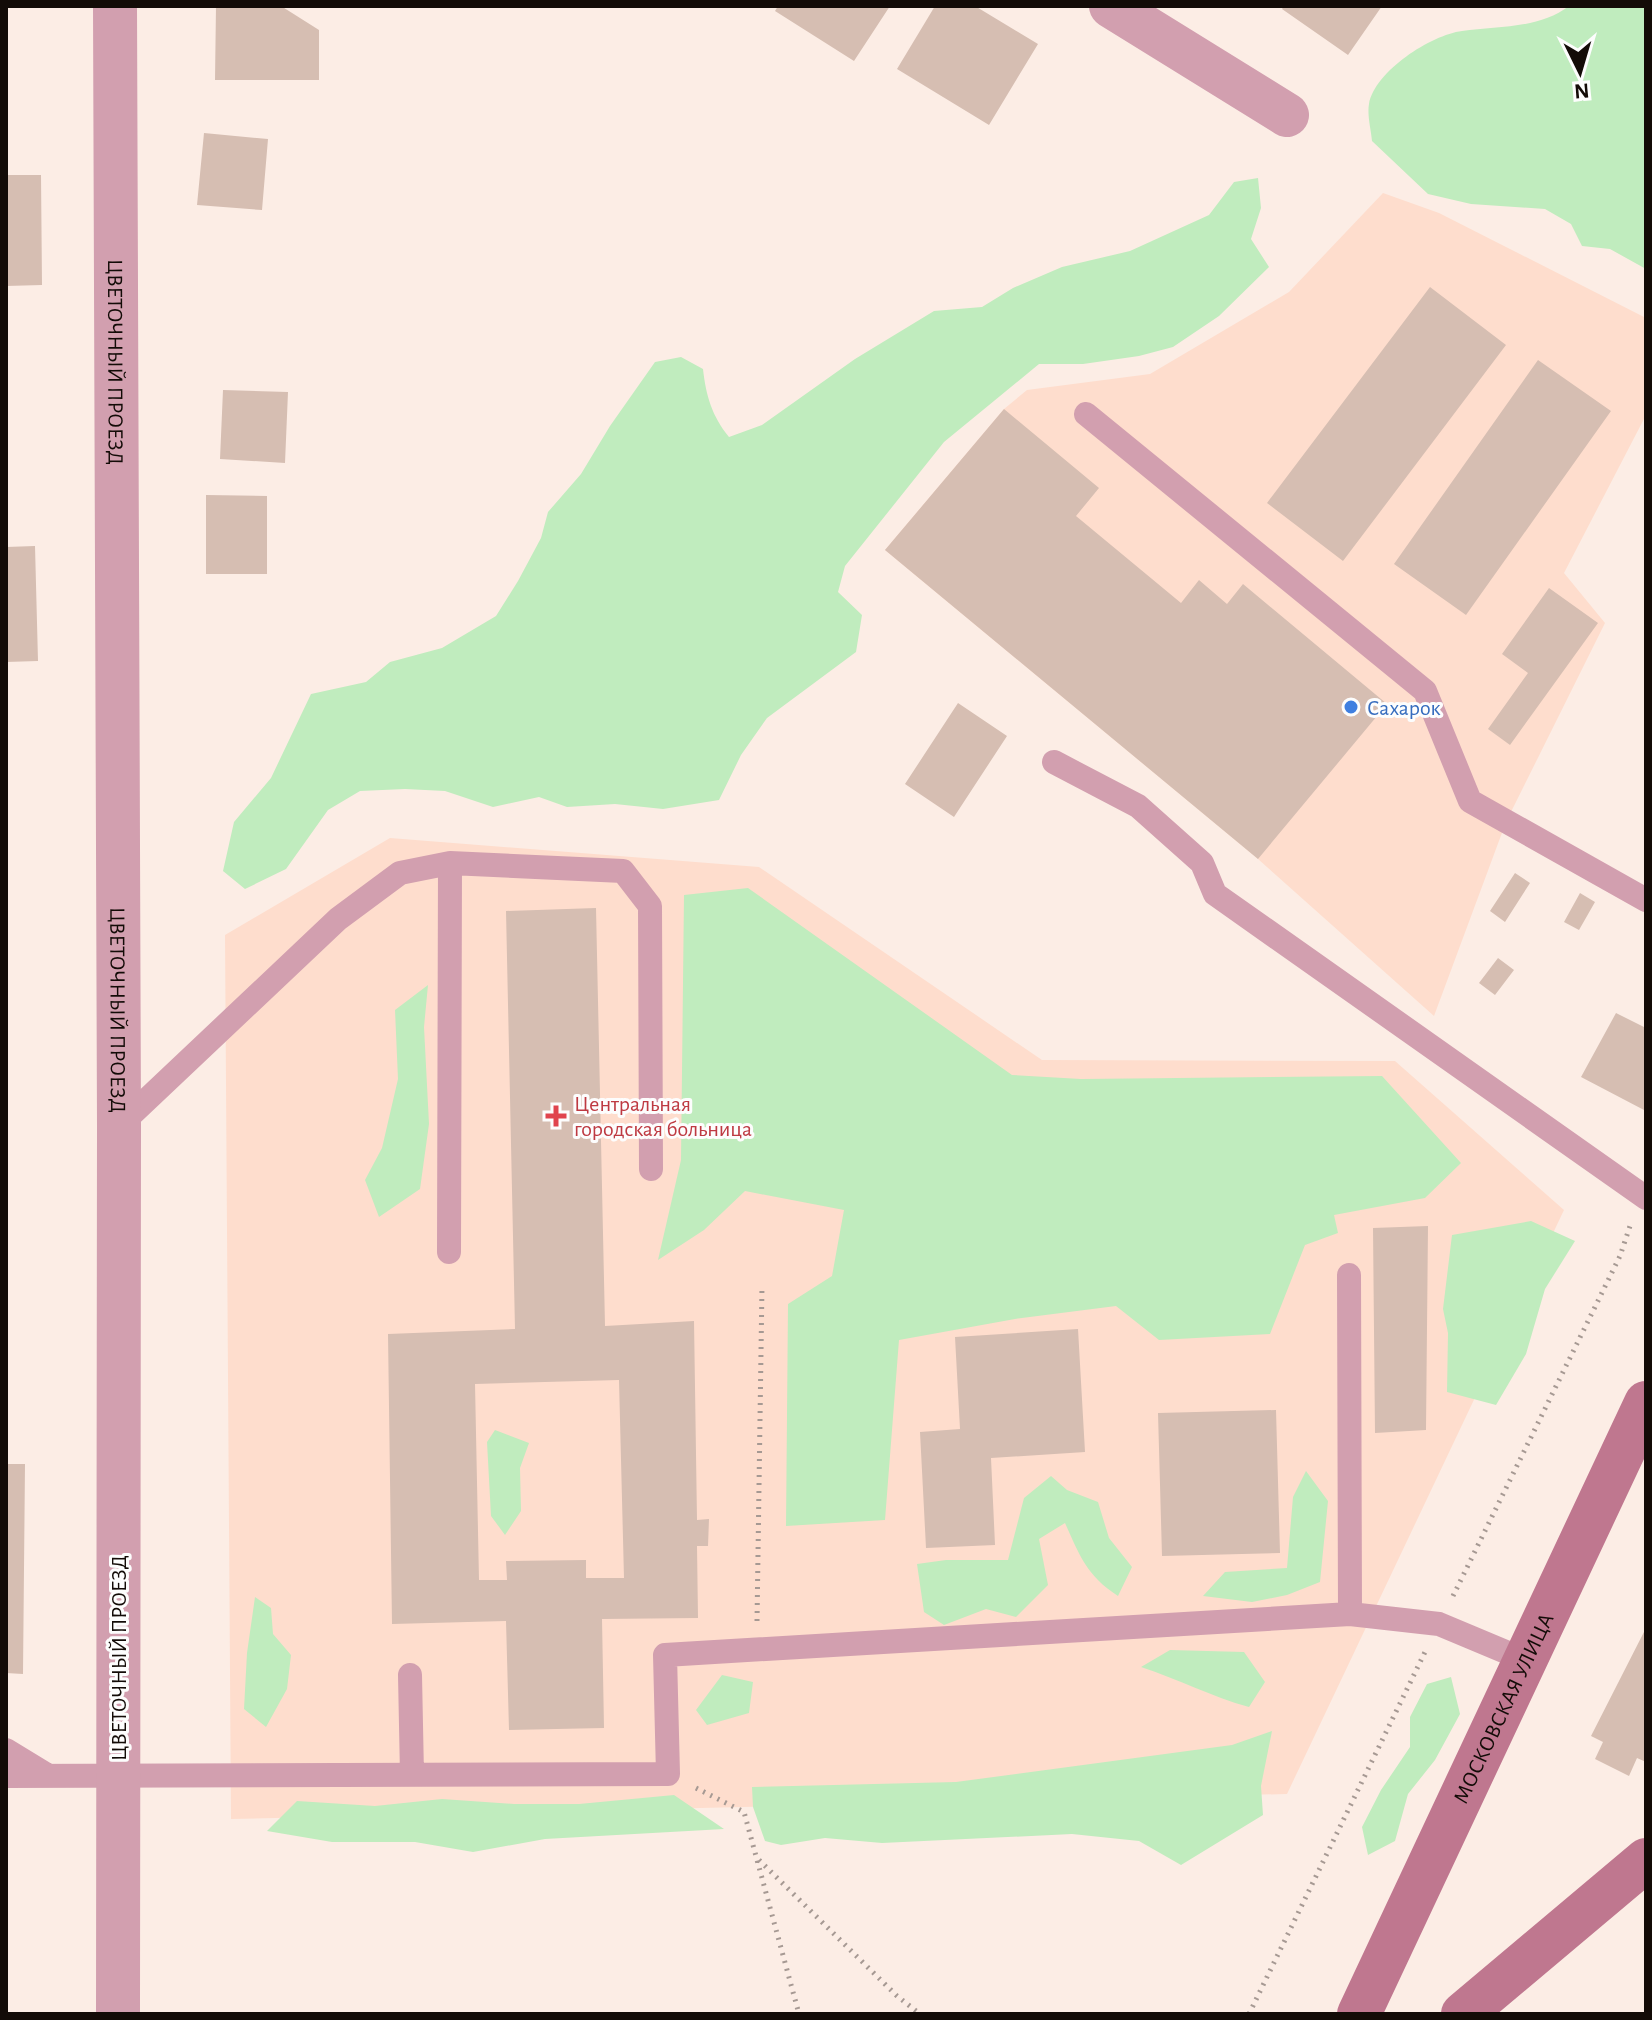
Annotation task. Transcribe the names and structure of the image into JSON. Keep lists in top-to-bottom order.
{
  "streets": {
    "street": ["ЦВЕТОЧНЫЙ ПРОЕЗД", "МОСКОВСКАЯ УЛИЦА"]
  },
  "places": {
    "other": ["Сахарок"],
    "health": ["Центральная городская больница"]
  },
  "north": "bottom"
}
